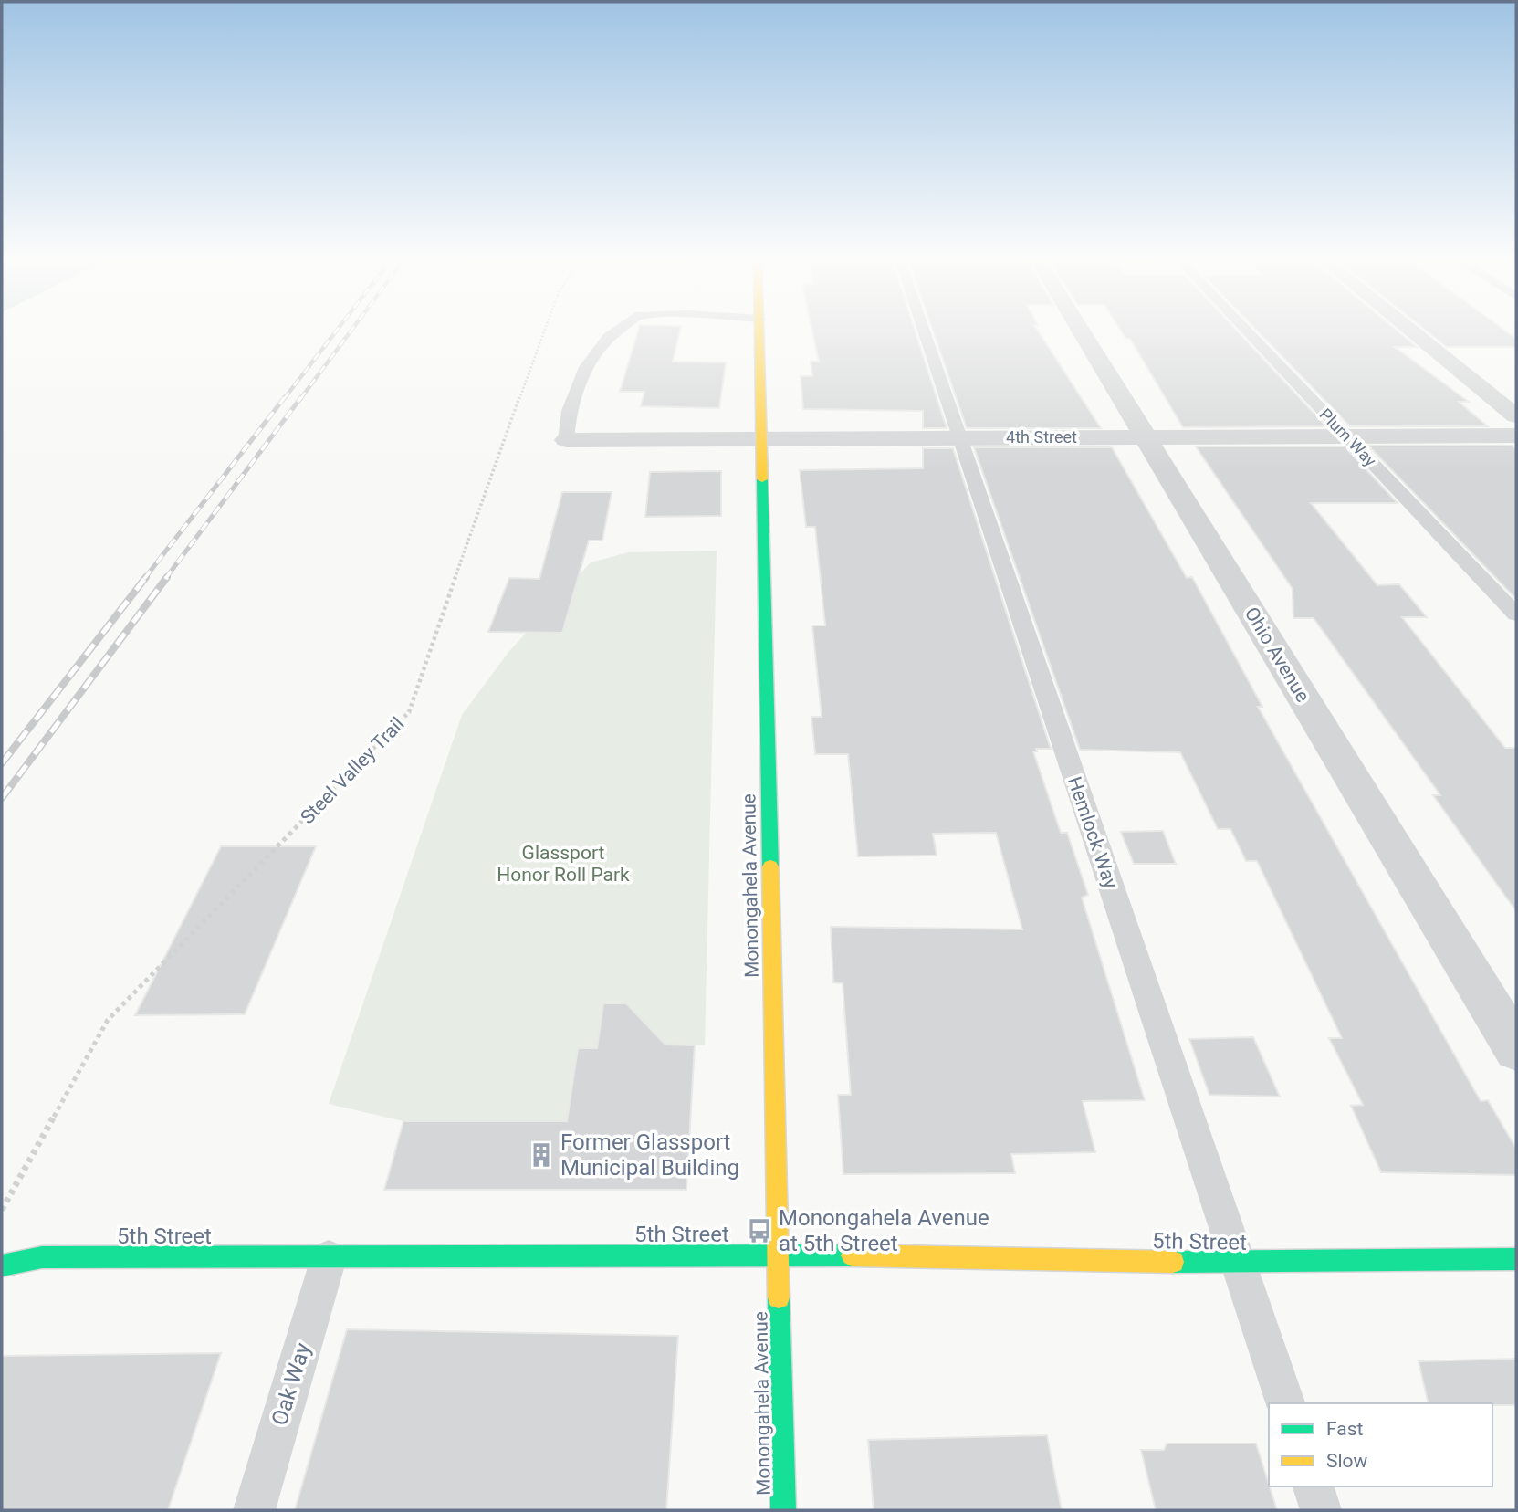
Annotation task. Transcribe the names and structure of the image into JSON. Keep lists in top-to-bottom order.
{
  "streets": {
    "main road": ["Monongahela Avenue", "5th Street"],
    "street": ["4th Street", "Ohio Avenue"],
    "lane": ["Plum Way", "Hemlock Way", "Oak Way"],
    "path": ["Steel Valley Trail"]
  },
  "crossings": [
    ["4th Street", "Plum Way"],
    ["4th Street", "Ohio Avenue"],
    ["4th Street", "Hemlock Way"],
    ["4th Street", "Monongahela Avenue"],
    ["Hemlock Way", "5th Street"],
    ["Monongahela Avenue", "5th Street"],
    ["5th Street", "Oak Way"]
  ],
  "parks": ["Glassport Honor Roll Park"],
  "places": {
    "building": ["Former Glassport Municipal Building"],
    "bus stop": ["Monongahela Avenue at 5th Street"]
  },
  "legend": ["Fast", "Slow"]
}
